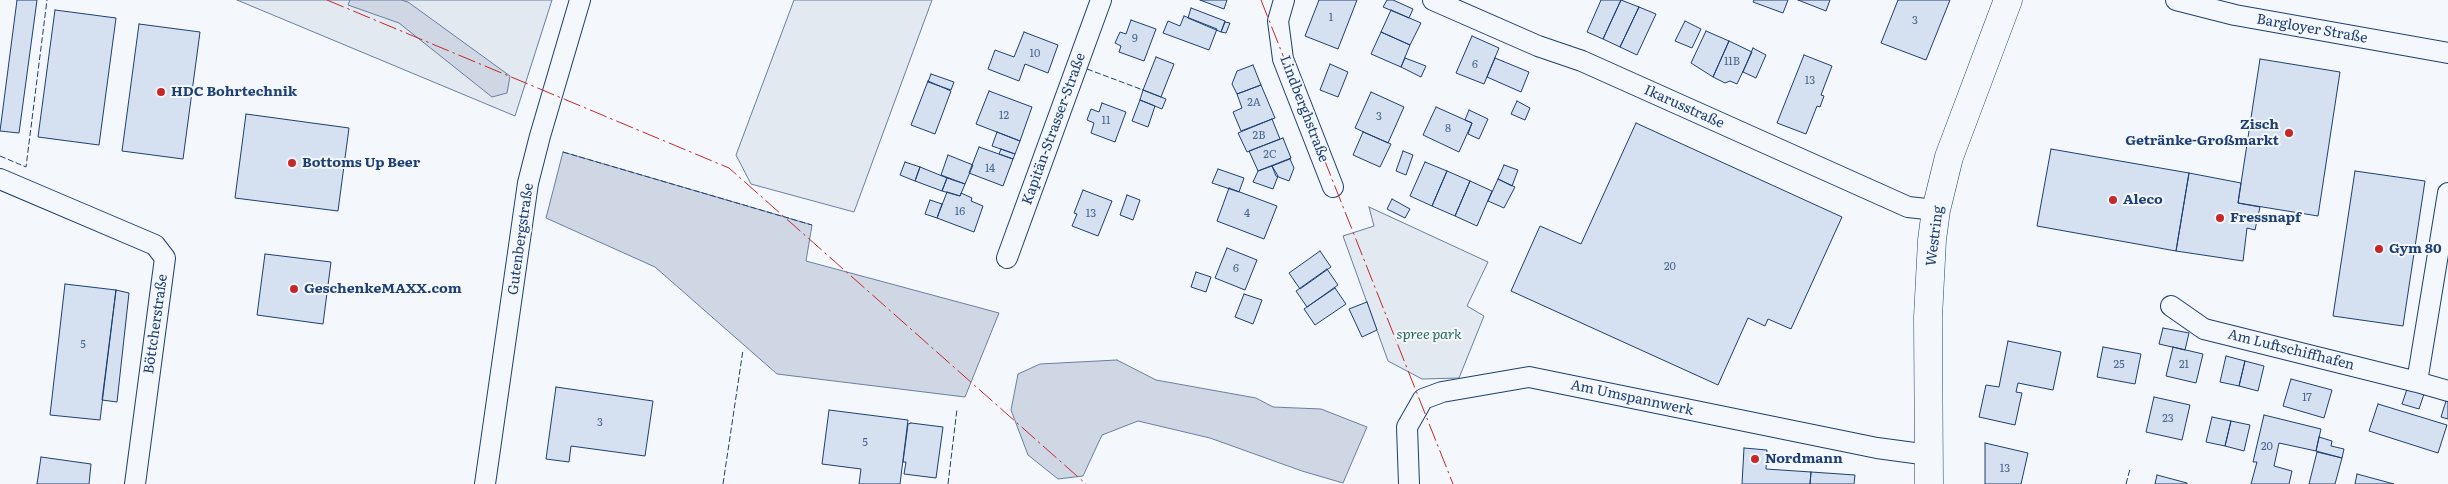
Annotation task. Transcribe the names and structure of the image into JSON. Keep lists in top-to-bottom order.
{
  "streets": {
    "main road": ["Westring"],
    "street": [
      "Bargloyer Straße",
      "Ikarusstraße",
      "Lindberghstraße",
      "Kapitän-Strasser-Straße",
      "Gutenbergstraße",
      "Böttcherstraße",
      "Am Luftschiffhafen",
      "Am Umspannwerk"
    ]
  },
  "crossings": [
    ["Ikarusstraße", "Westring"],
    ["Westring", "Am Umspannwerk"]
  ],
  "parks": ["spree park"],
  "places": [
    "HDC Bohrtechnik",
    "Zisch Getränke-Großmarkt",
    "Bottoms Up Beer",
    "Aleco",
    "Fressnapf",
    "Gym 80",
    "GeschenkeMAXX.com",
    "Nordmann"
  ],
  "house_numbers": [
    "1",
    "3",
    "9",
    "10",
    "11B",
    "6",
    "13",
    "2A",
    "12",
    "3",
    "11",
    "8",
    "2B",
    "2C",
    "14",
    "16",
    "13",
    "4",
    "20",
    "6",
    "5",
    "25",
    "21",
    "17",
    "23",
    "3",
    "5",
    "20",
    "13"
  ]
}
